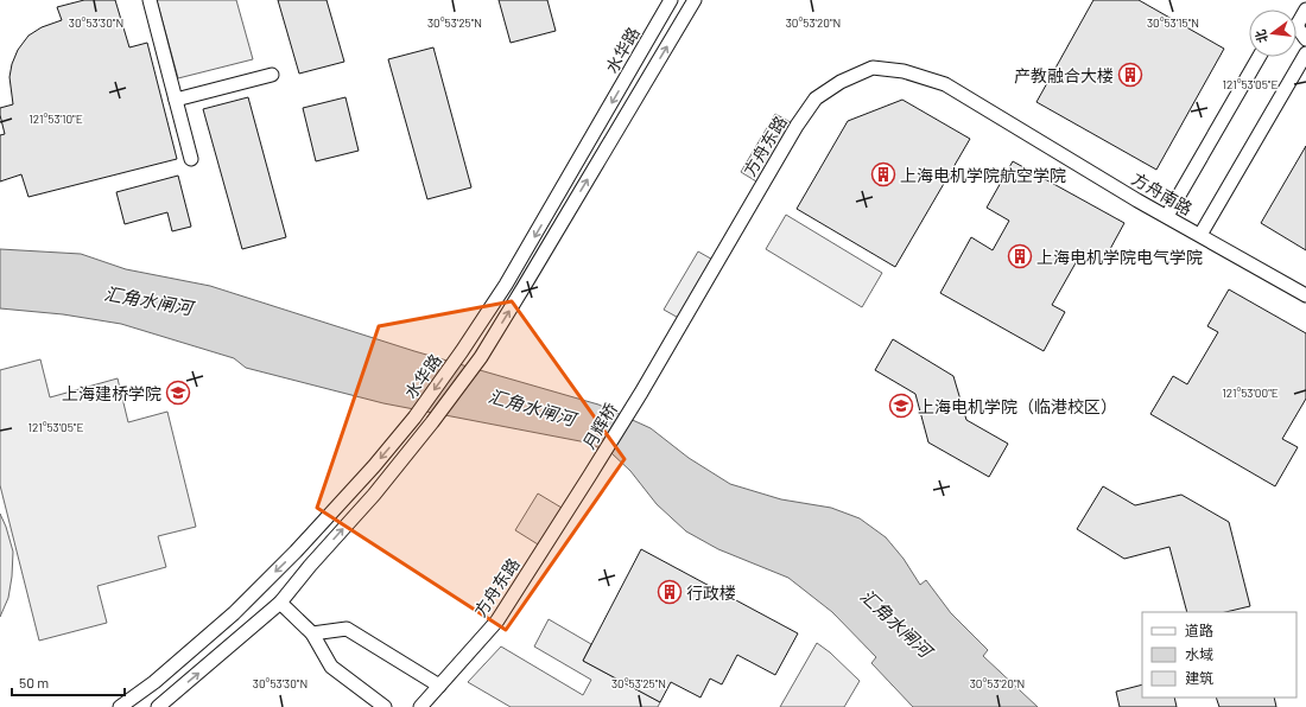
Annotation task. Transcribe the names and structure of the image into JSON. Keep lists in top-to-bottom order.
{
  "streets": {
    "street": [
      "水华路",
      "方舟东路",
      "方舟南路",
      "月辉桥"
    ]
  },
  "crossings": [
    ["方舟东路", "方舟南路"],
    ["方舟东路", "月辉桥"]
  ],
  "water": ["汇角水闸河"],
  "places": {
    "building": [
      "产教融合大楼",
      "上海电机学院航空学院",
      "上海电机学院电气学院",
      "行政楼"
    ],
    "school or university": ["上海建桥学院", "上海电机学院（临港校区）"]
  },
  "legend": ["道路", "水域", "建筑"],
  "scale_bar": "50 m",
  "north": "left",
  "coordinates": [
    "30°53'30\"N",
    "30°53'25\"N",
    "30°53'20\"N",
    "30°53'15\"N",
    "121°53'05\"E",
    "121°53'10\"E",
    "121°53'00\"E"
  ]
}
